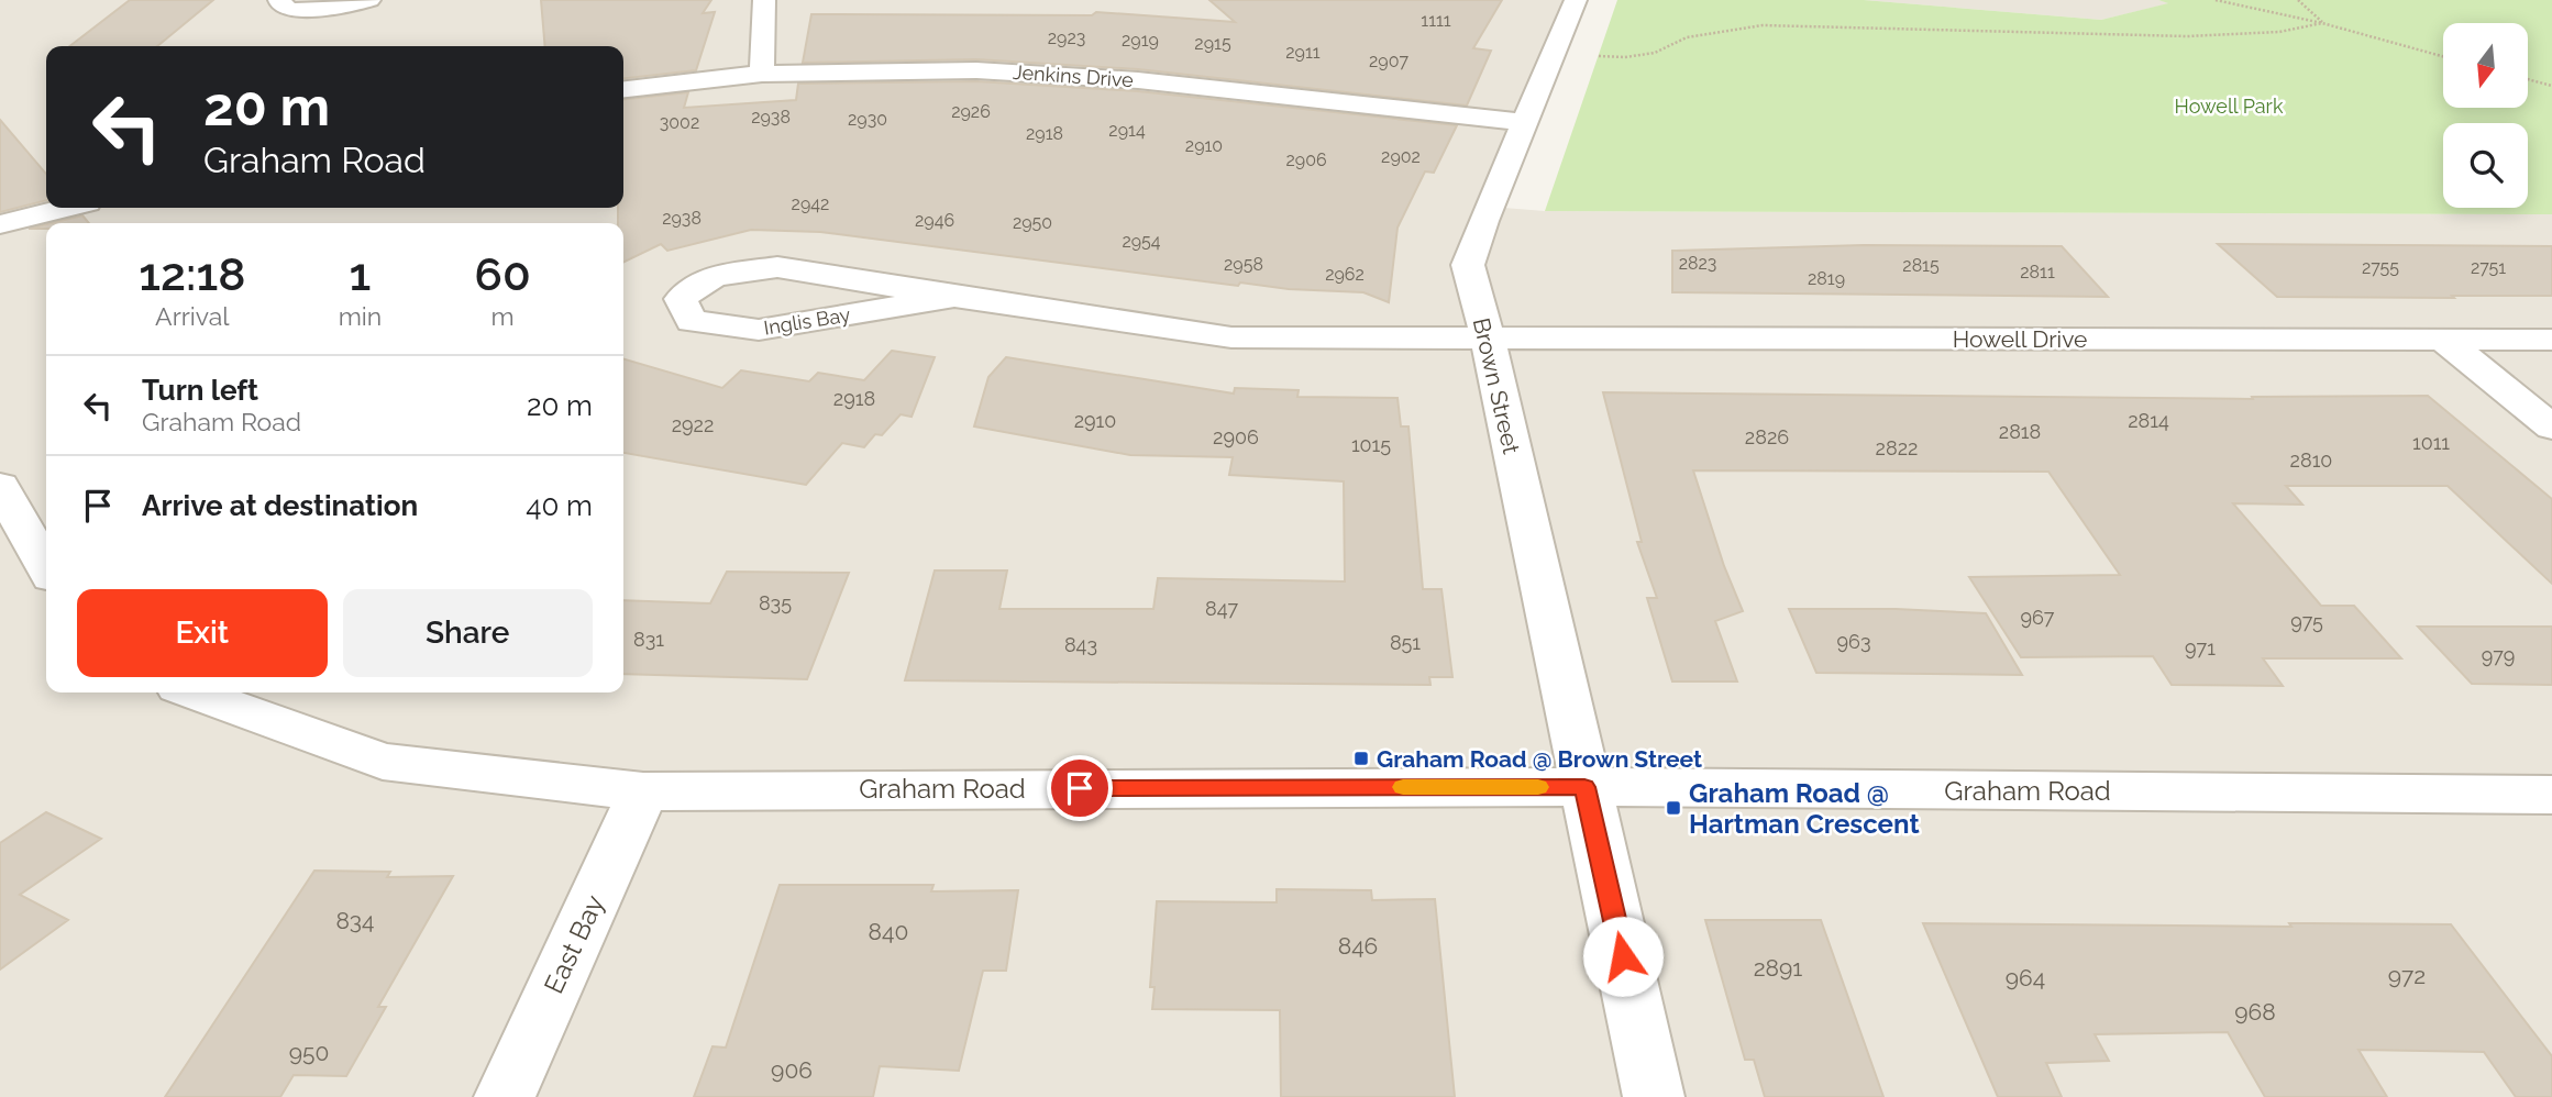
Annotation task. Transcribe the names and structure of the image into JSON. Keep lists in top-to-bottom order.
{
  "streets": {
    "street": [
      "Jenkins Drive",
      "Inglis Bay",
      "Howell Drive",
      "Brown Street",
      "Graham Road",
      "East Bay"
    ]
  },
  "crossings": [
    ["Jenkins Drive", "Brown Street"],
    ["Inglis Bay", "Howell Drive"],
    ["Inglis Bay", "Brown Street"],
    ["Howell Drive", "Brown Street"],
    ["Brown Street", "Graham Road"],
    ["Graham Road", "East Bay"]
  ],
  "parks": ["Howell Park"],
  "places": {
    "transit": ["Graham Road @ Brown Street", "Graham Road @ Hartman Crescent"]
  },
  "house_numbers": [
    "1111",
    "2923",
    "2919",
    "2915",
    "2911",
    "2907",
    "2926",
    "2938",
    "2930",
    "3002",
    "2914",
    "2918",
    "2910",
    "2902",
    "2906",
    "2942",
    "2938",
    "2946",
    "2950",
    "2954",
    "2823",
    "2958",
    "2815",
    "2755",
    "2751",
    "2811",
    "2962",
    "2819",
    "2918",
    "2910",
    "2814",
    "2922",
    "2818",
    "2906",
    "2826",
    "1011",
    "1015",
    "2822",
    "2810",
    "835",
    "847",
    "967",
    "975",
    "831",
    "963",
    "851",
    "843",
    "971",
    "979",
    "834",
    "840",
    "846",
    "2891",
    "972",
    "964",
    "968",
    "950",
    "906"
  ],
  "north": "bottom",
  "page": {
    "turn": ["20 m", "Graham Road"],
    "eta": [
      "12:18",
      "Arrival",
      "1",
      "min",
      "60",
      "m"
    ],
    "list": [
      {
        "name": "Turn left",
        "note": "Graham Road",
        "value": "20 m"
      },
      {
        "name": "Arrive at destination",
        "value": "40 m"
      }
    ],
    "buttons": ["Exit", "Share"]
  }
}
